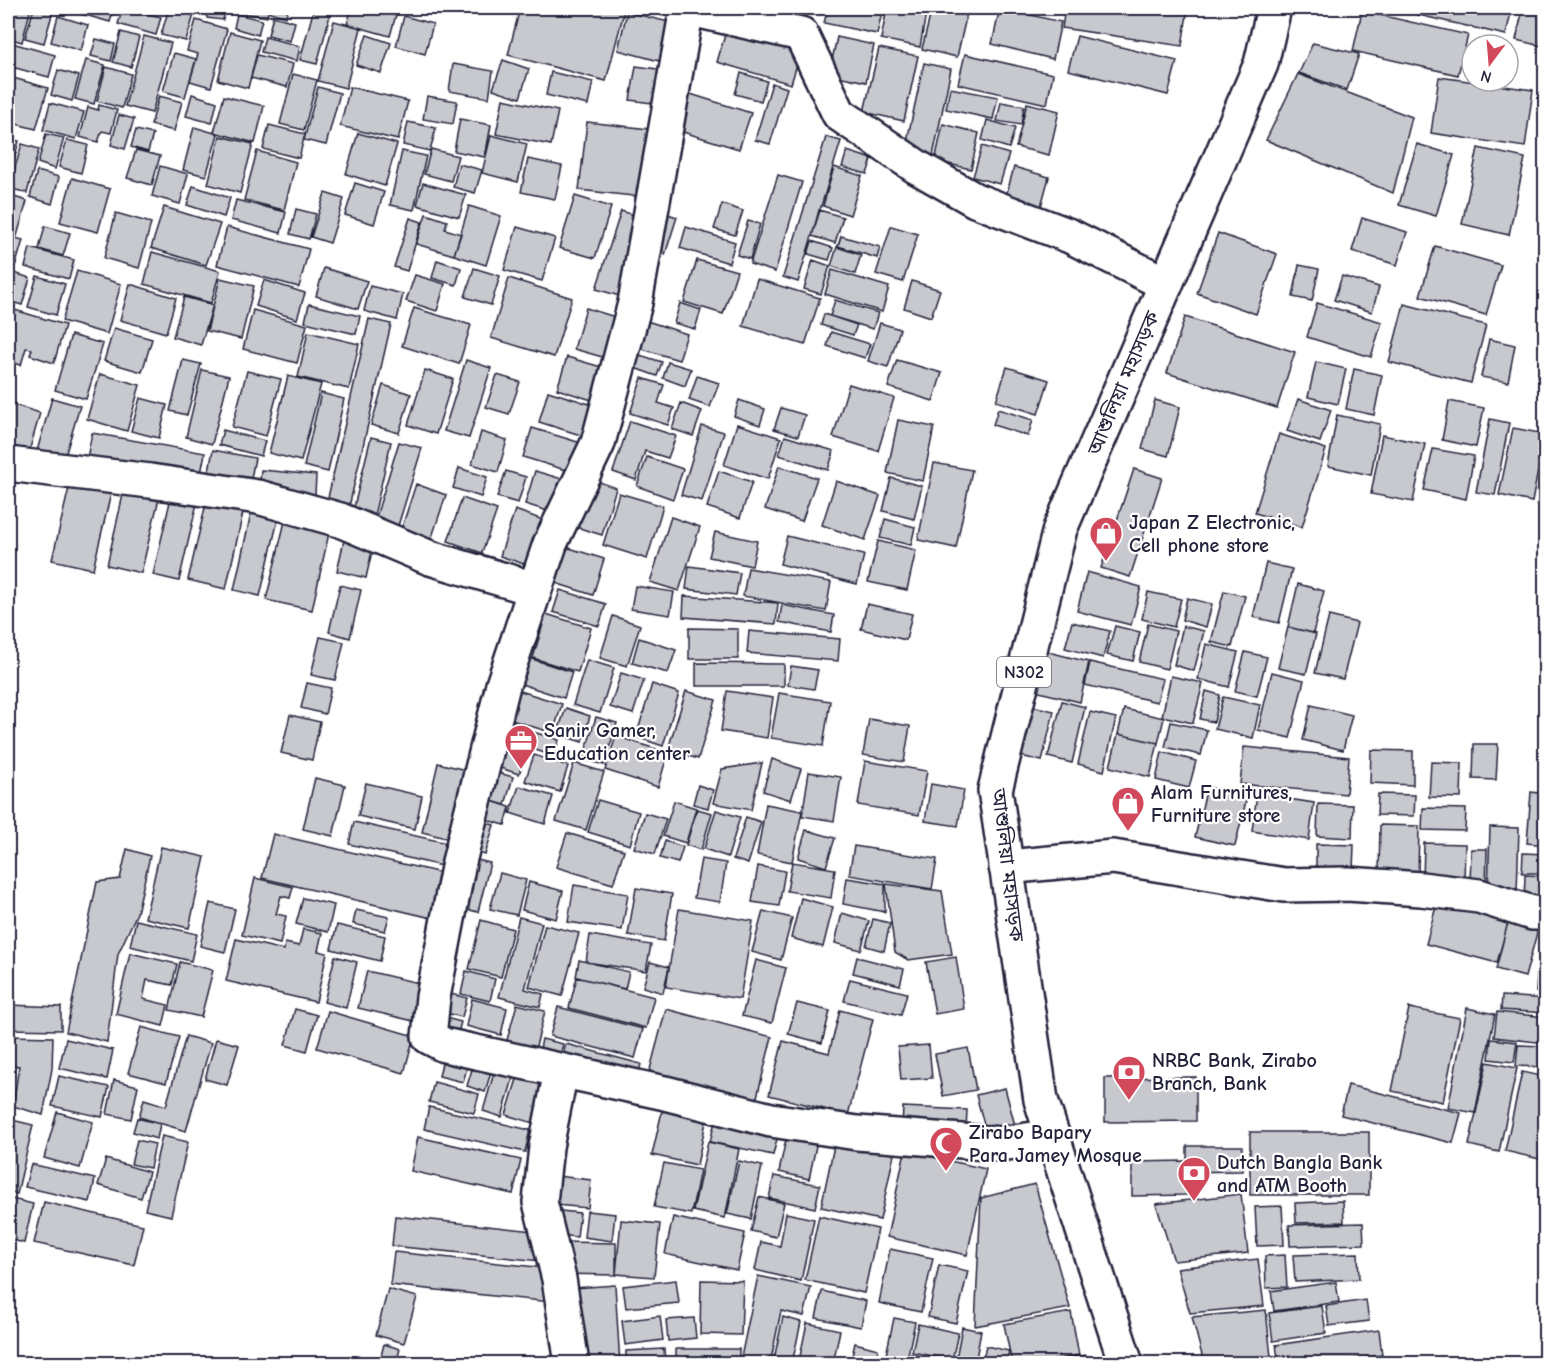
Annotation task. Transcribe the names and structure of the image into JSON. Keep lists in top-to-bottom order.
{
  "streets": {
    "main road": ["আশুলিয়া মহাসড়ক", "N302"]
  },
  "places": {
    "shop": ["Japan Z Electronic, Cell phone store", "Alam Furnitures, Furniture store"],
    "office": ["Sanir Gamer, Education center"],
    "bank": ["NRBC Bank, Zirabo Branch, Bank", "Dutch Bangla Bank and ATM Booth"],
    "mosque": ["Zirabo Bapary Para Jamey Mosque"]
  },
  "north": "bottom"
}
